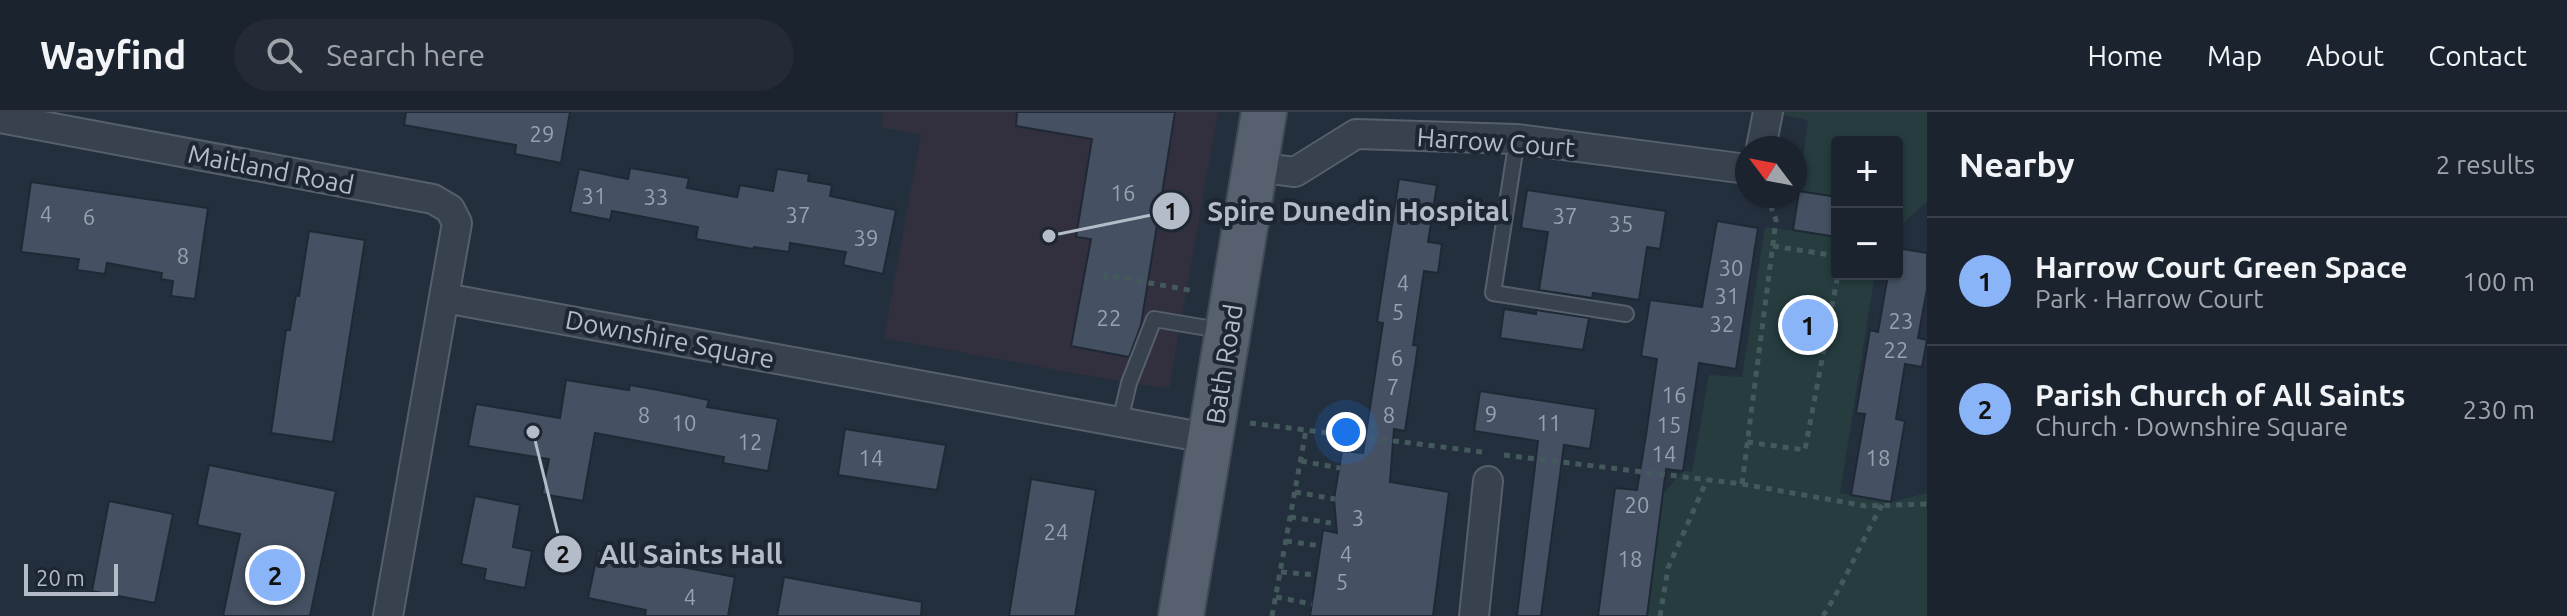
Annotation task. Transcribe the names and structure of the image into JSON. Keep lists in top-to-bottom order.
{
  "streets": {
    "main road": ["Bath Road"],
    "street": ["Harrow Court", "Maitland Road", "Downshire Square"]
  },
  "crossings": [
    ["Harrow Court", "Bath Road"],
    ["Maitland Road", "Downshire Square"],
    ["Downshire Square", "Bath Road"]
  ],
  "places": ["Spire Dunedin Hospital", "All Saints Hall"],
  "house_numbers": [
    "29",
    "16",
    "31",
    "33",
    "4",
    "37",
    "37",
    "6",
    "35",
    "39",
    "8",
    "30",
    "4",
    "31",
    "5",
    "22",
    "23",
    "32",
    "22",
    "6",
    "7",
    "16",
    "9",
    "8",
    "8",
    "10",
    "11",
    "15",
    "12",
    "14",
    "14",
    "18",
    "20",
    "3",
    "24",
    "4",
    "18",
    "5",
    "4"
  ],
  "scale_bar": "20 m",
  "north": "top left",
  "page": {
    "header": "Wayfind",
    "search": "Search here",
    "nav": [
      "Home",
      "Map",
      "About",
      "Contact"
    ],
    "heading": ["Nearby", "2 results"],
    "map_buttons": ["+", "−"],
    "list": [
      {
        "mark": "1",
        "name": "Harrow Court Green Space",
        "note": "Park · Harrow Court",
        "value": "100 m"
      },
      {
        "mark": "2",
        "name": "Parish Church of All Saints",
        "note": "Church · Downshire Square",
        "value": "230 m"
      }
    ],
    "pins": ["1", "2"],
    "scale": "20 m"
  }
}
